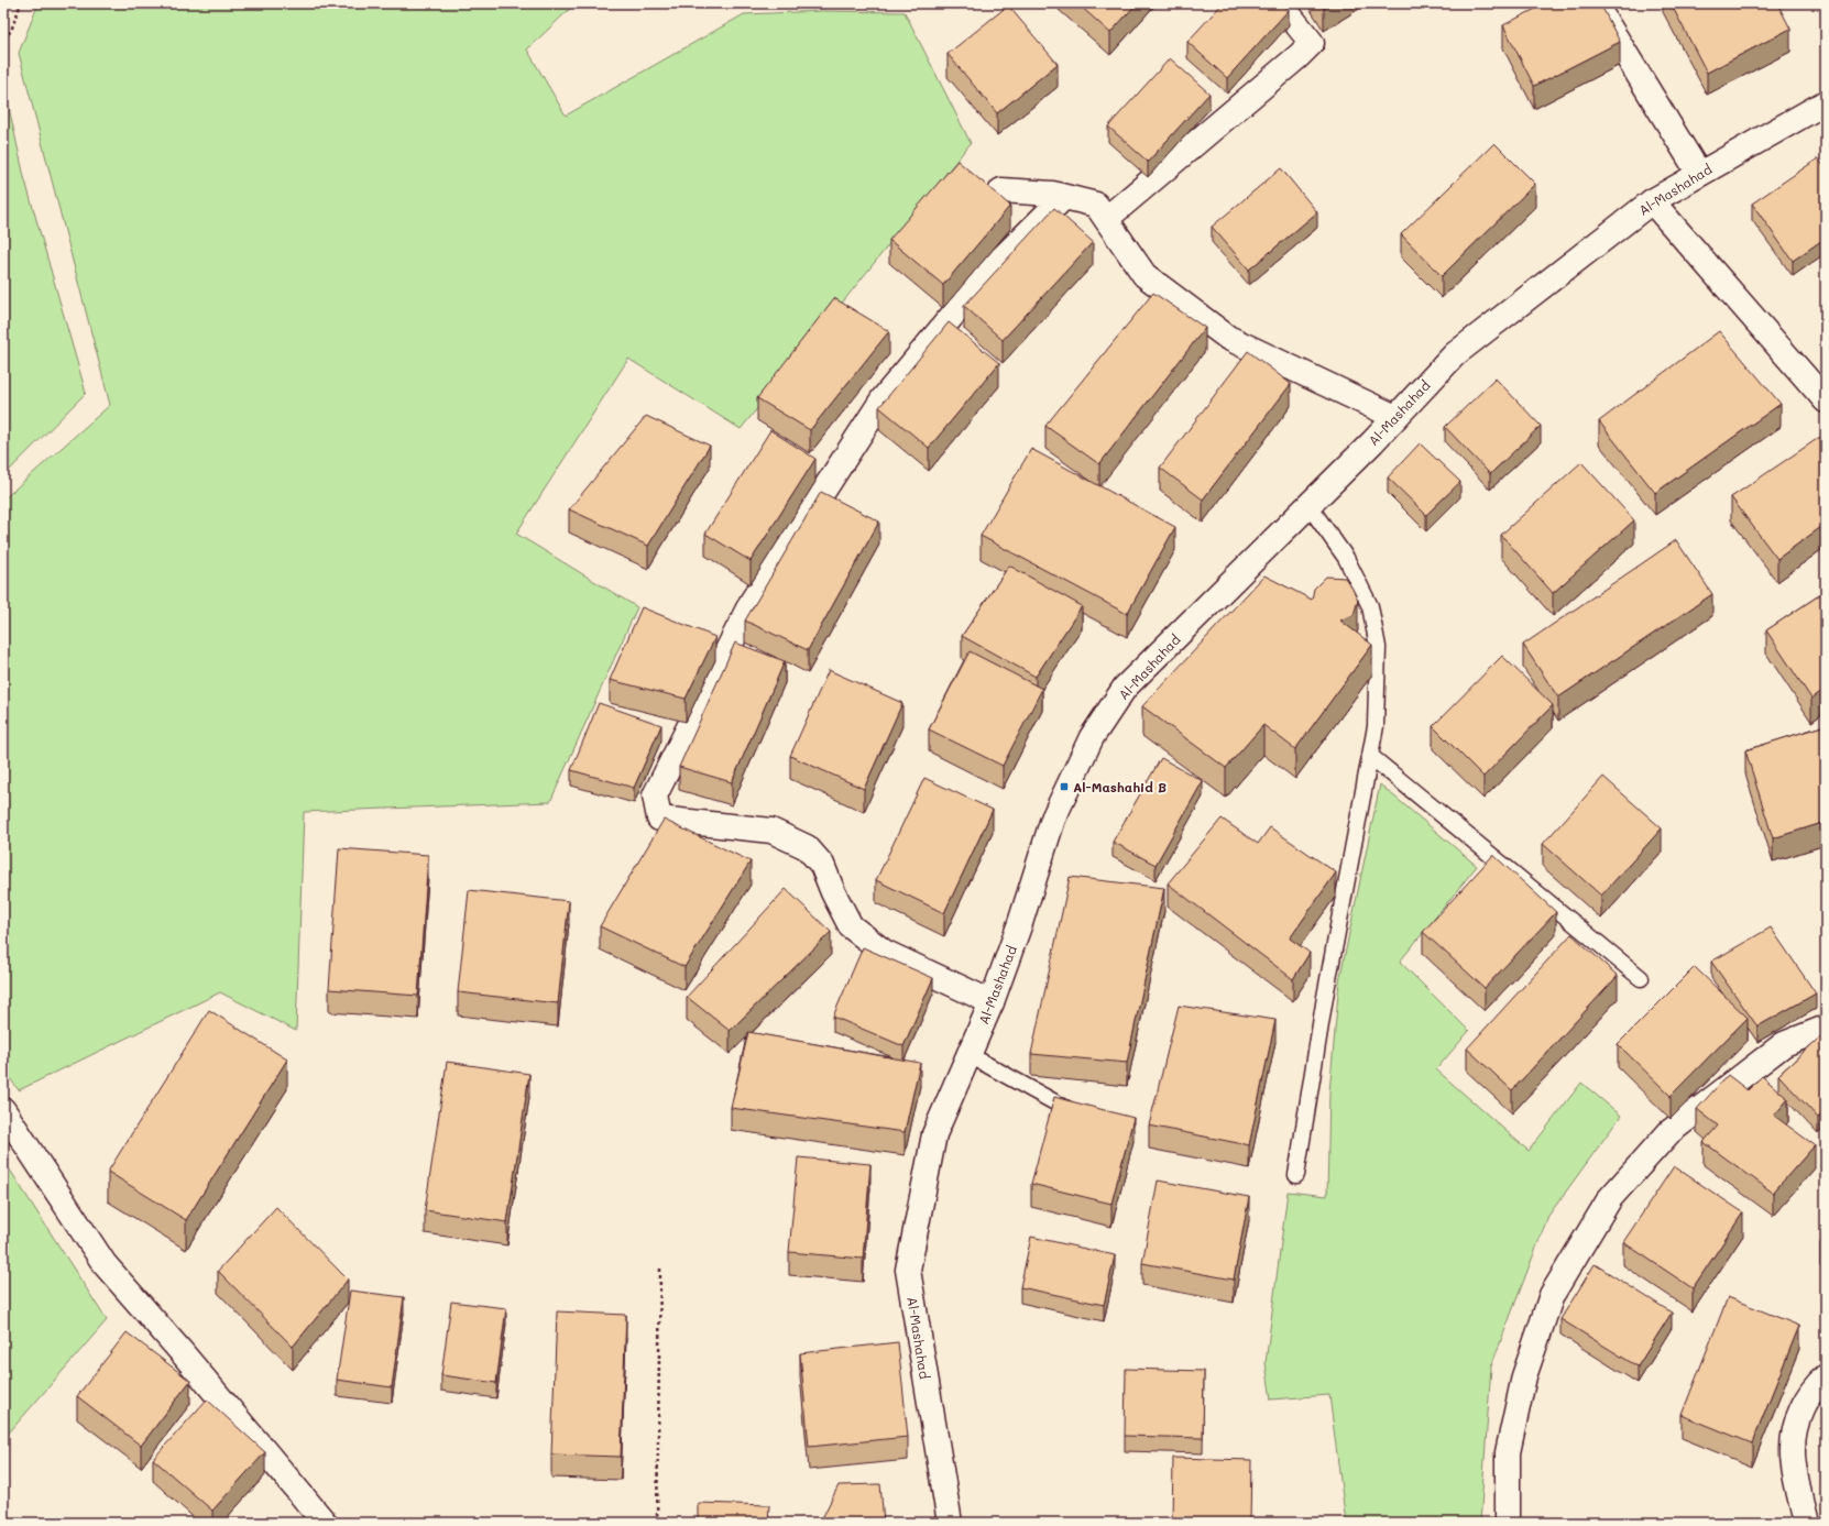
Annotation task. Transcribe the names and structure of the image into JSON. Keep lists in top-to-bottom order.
{
  "streets": {
    "street": ["Al-Mashahad"]
  },
  "places": {
    "transit": ["Al-Mashahid B"]
  }
}
